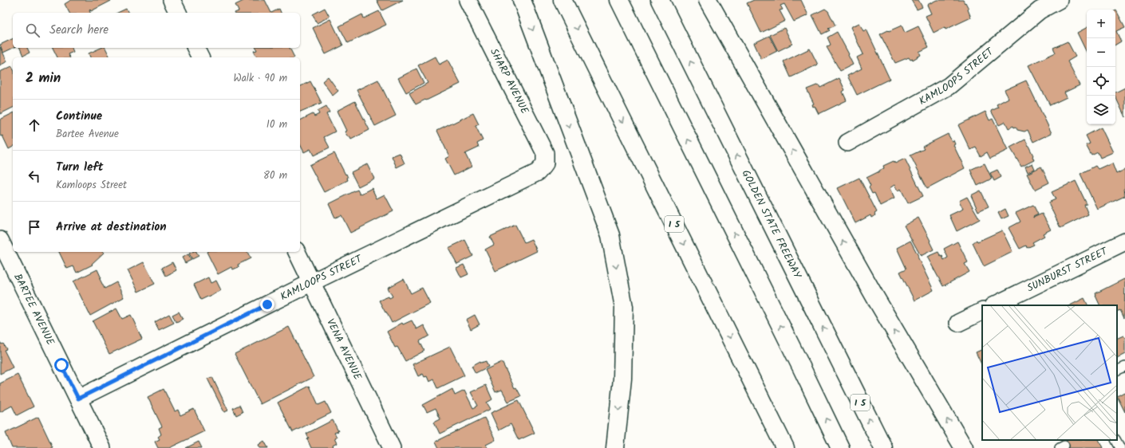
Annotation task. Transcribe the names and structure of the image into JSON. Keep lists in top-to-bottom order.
{
  "streets": {
    "highway": ["I 5", "GOLDEN STATE FREEWAY"],
    "street": [
      "KAMLOOPS STREET",
      "SHARP AVENUE",
      "SUNBURST STREET",
      "BARTEE AVENUE",
      "VENA AVENUE"
    ]
  },
  "crossings": [
    ["KAMLOOPS STREET", "SHARP AVENUE"],
    ["KAMLOOPS STREET", "BARTEE AVENUE"],
    ["KAMLOOPS STREET", "VENA AVENUE"]
  ],
  "page": {
    "map_buttons": ["+", "−"],
    "search": "Search here",
    "heading": ["2 min", "Walk · 90 m"],
    "list": [
      ["Continue", "Bartee Avenue", "10 m"],
      ["Turn left", "Kamloops Street", "80 m"],
      "Arrive at destination"
    ]
  }
}
